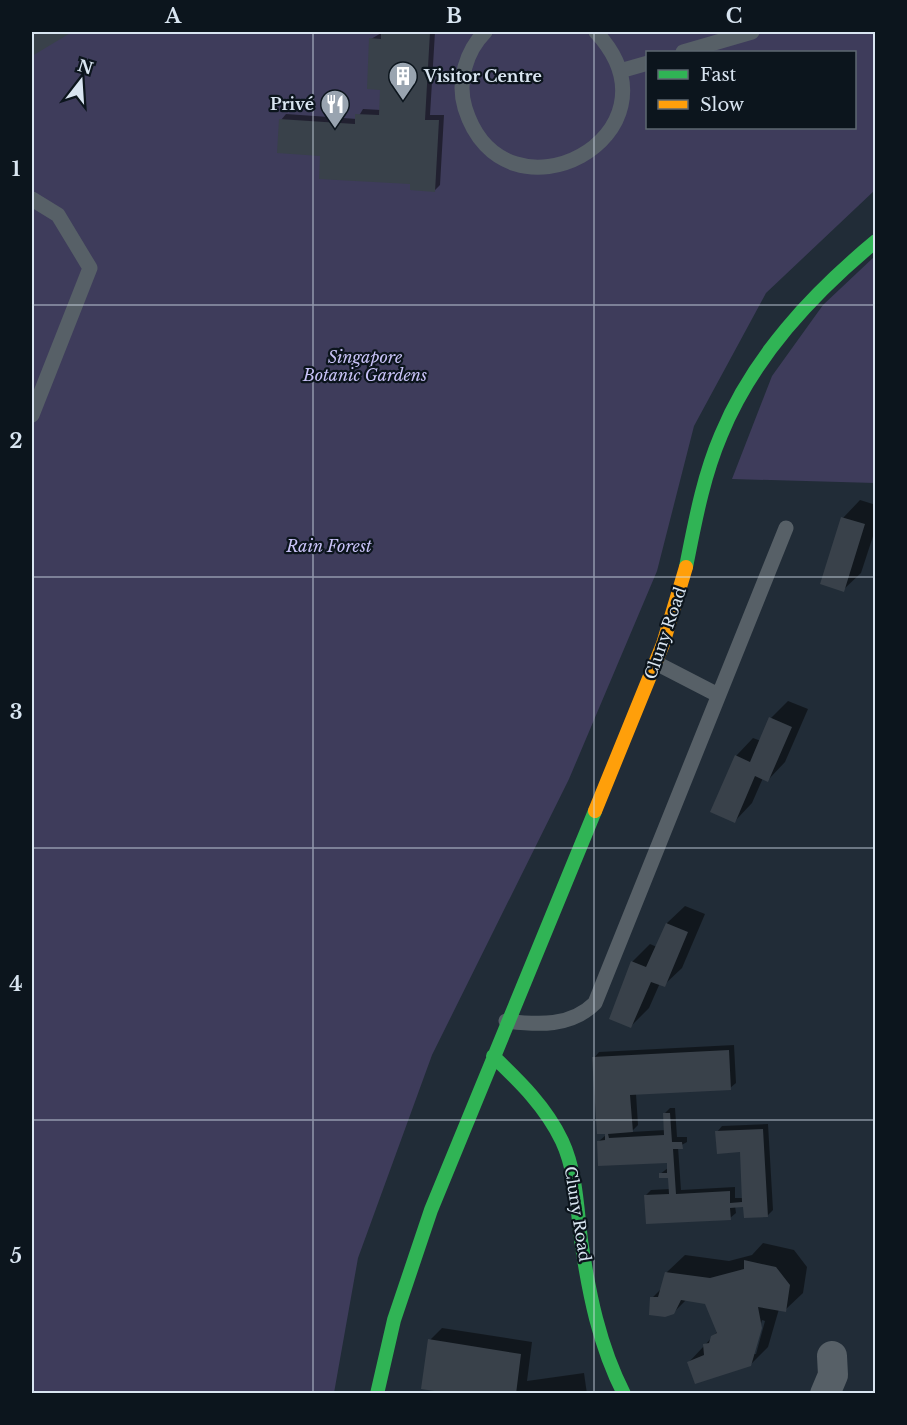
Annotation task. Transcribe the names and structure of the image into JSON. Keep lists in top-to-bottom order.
{
  "streets": {
    "street": ["Cluny Road"]
  },
  "parks": ["Singapore Botanic Gardens", "Rain Forest"],
  "places": {
    "building": ["Visitor Centre"],
    "restaurant": ["Privé"]
  },
  "legend": ["Fast", "Slow"],
  "north": "top",
  "grid": {
    "columns": ["A", "B", "C"],
    "rows": [
      "1",
      "2",
      "3",
      "4",
      "5"
    ]
  }
}
